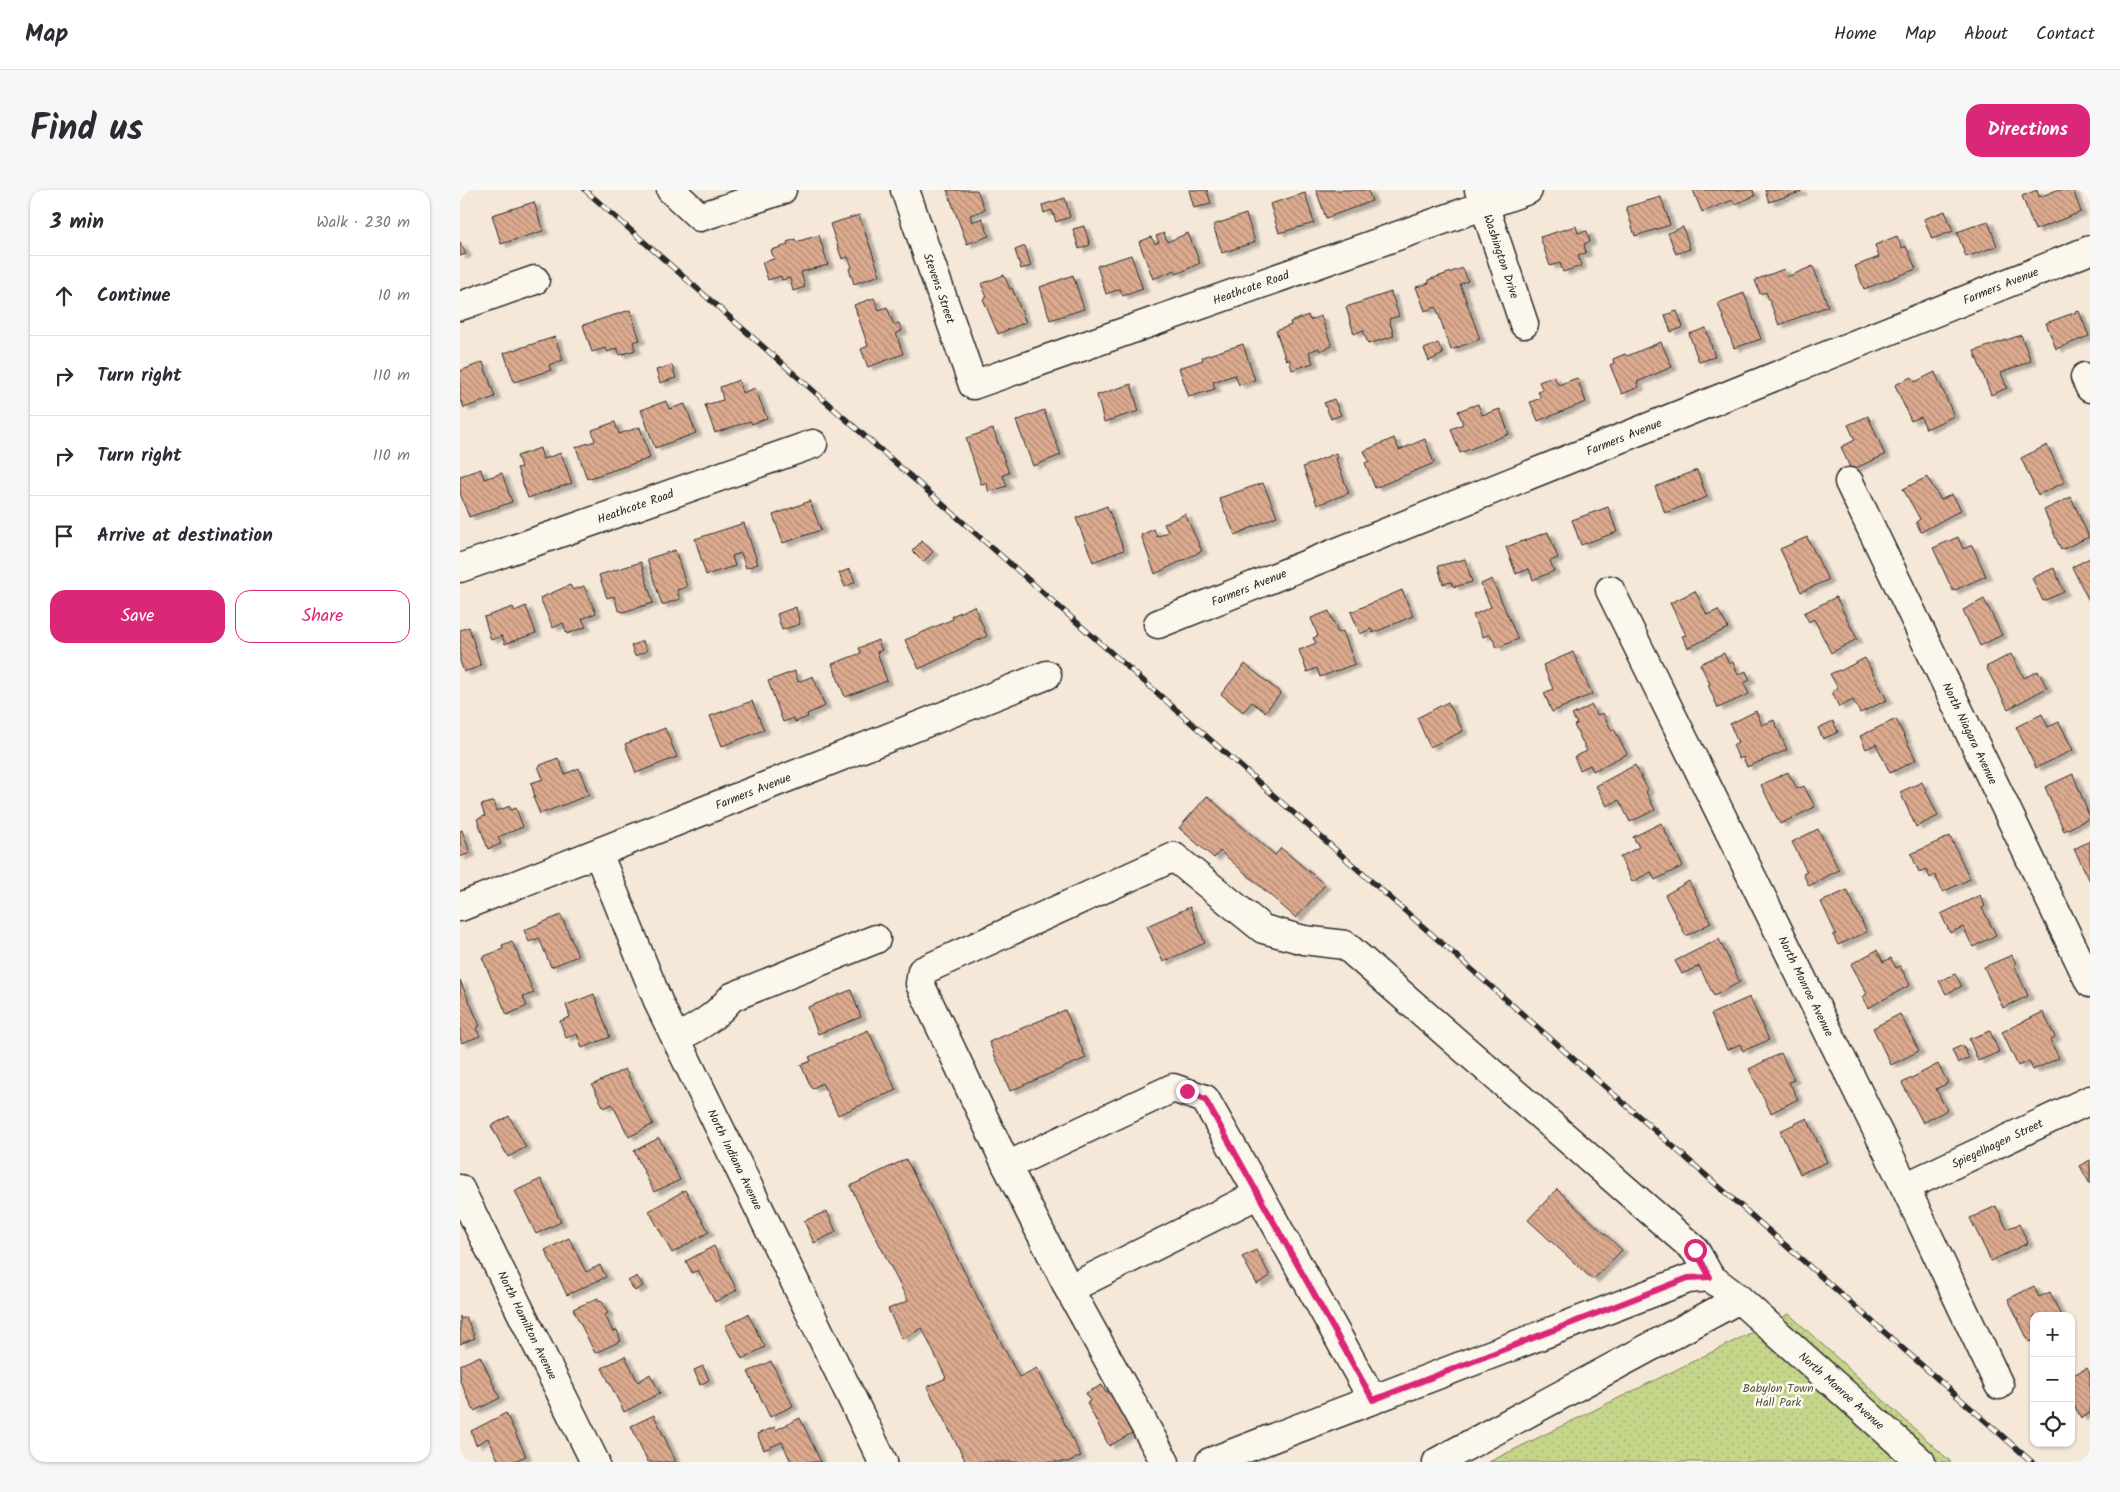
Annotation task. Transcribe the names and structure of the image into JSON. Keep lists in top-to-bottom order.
{
  "streets": {
    "street": [
      "Washington Drive",
      "Farmers Avenue",
      "Stevens Street",
      "Heathcote Road",
      "North Niagara Avenue",
      "North Monroe Avenue",
      "Spiegelhagen Street",
      "North Indiana Avenue",
      "North Hamilton Avenue"
    ]
  },
  "crossings": [
    ["Washington Drive", "Heathcote Road"],
    ["Farmers Avenue", "North Indiana Avenue"],
    ["Stevens Street", "Heathcote Road"],
    ["North Monroe Avenue", "Spiegelhagen Street"]
  ],
  "parks": ["Babylon Town Hall Park"],
  "page": {
    "header": "Map",
    "nav": [
      "Home",
      "Map",
      "About",
      "Contact"
    ],
    "title": "Find us",
    "buttons": [
      "Directions",
      ["Save", "Share"]
    ],
    "heading": ["3 min", "Walk · 230 m"],
    "list": [
      ["Continue", "10 m"],
      ["Turn right", "110 m"],
      ["Turn right", "110 m"],
      "Arrive at destination"
    ],
    "map_buttons": ["+", "−"]
  }
}
